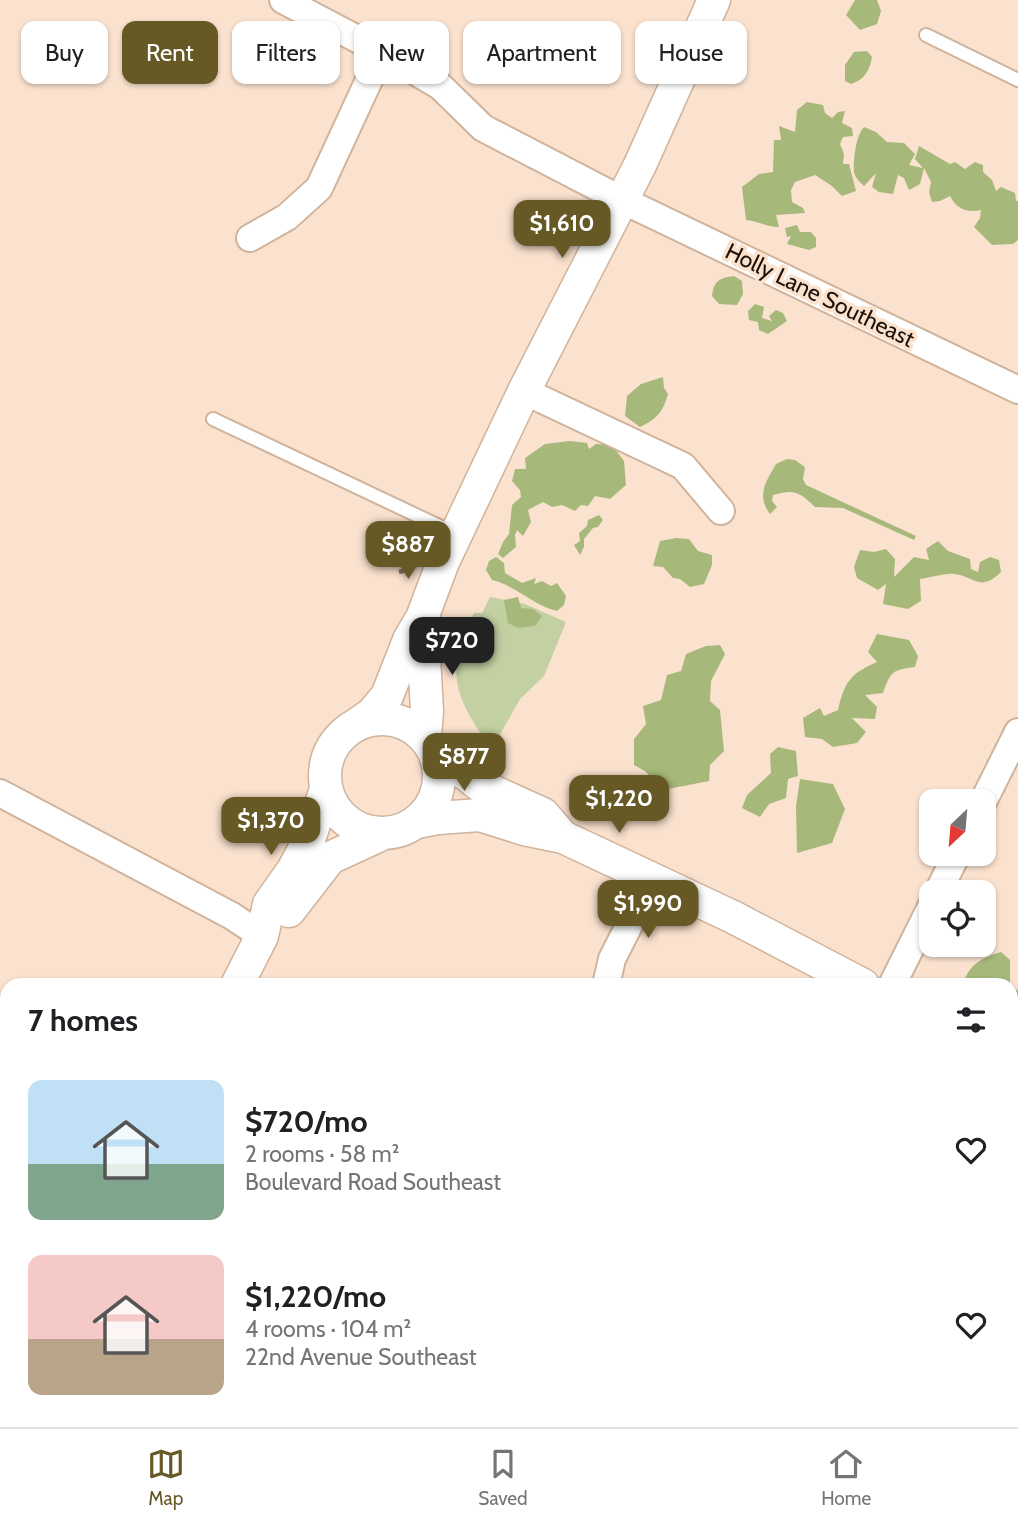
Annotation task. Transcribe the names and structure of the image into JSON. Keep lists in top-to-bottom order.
{
  "streets": {
    "street": ["Holly Lane Southeast"]
  },
  "north": "bottom left",
  "page": {
    "chip": [
      "Buy",
      "Rent",
      "Filters",
      "New",
      "Apartment",
      "House"
    ],
    "price": [
      "$1,610",
      "$887",
      "$720",
      "$877",
      "$1,220",
      "$1,370",
      "$1,990"
    ],
    "heading": "7 homes",
    "list": [
      {
        "name": "$720/mo",
        "note": "2 rooms · 58 m² · Boulevard Road Southeast"
      },
      {
        "name": "$1,220/mo",
        "note": "4 rooms · 104 m² · 22nd Avenue Southeast"
      }
    ],
    "tabs": ["Map", "Saved", "Home"]
  }
}
